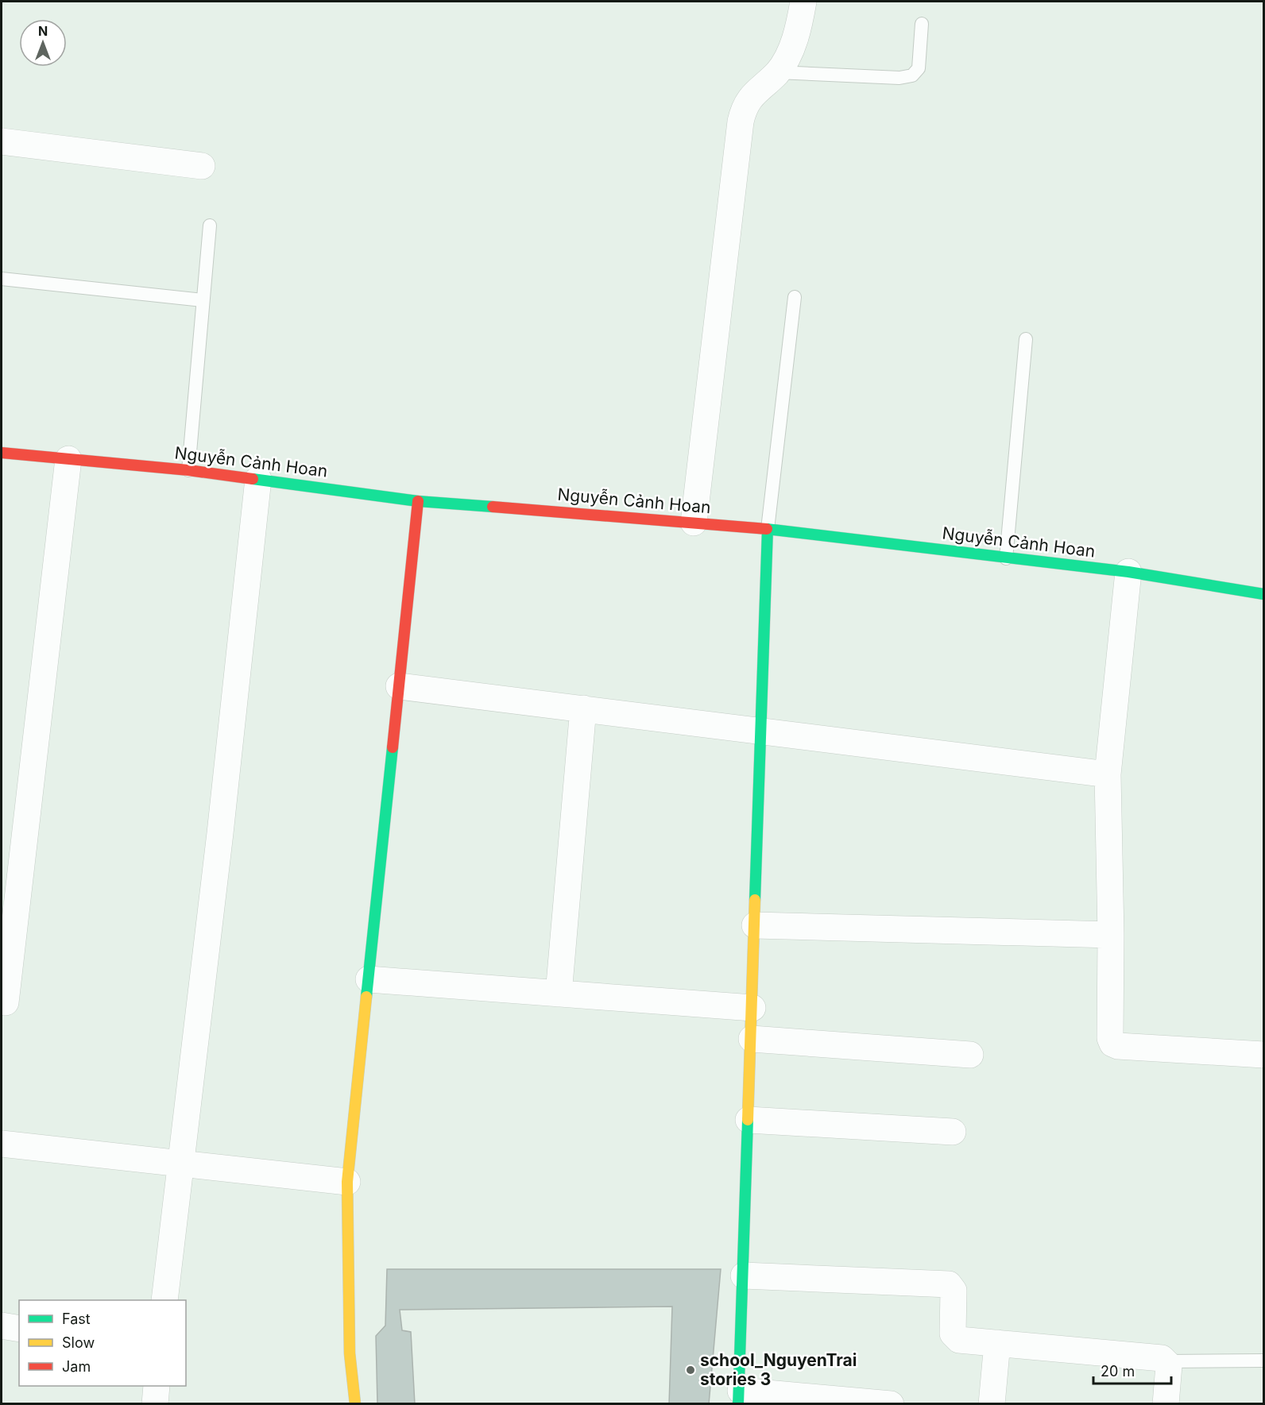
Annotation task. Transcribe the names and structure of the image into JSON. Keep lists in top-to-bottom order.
{
  "streets": {
    "street": ["Nguyễn Cảnh Hoan"]
  },
  "places": ["school_NguyenTrai stories 3"],
  "legend": ["Fast", "Slow", "Jam"],
  "scale_bar": "20 m",
  "north": "top"
}
